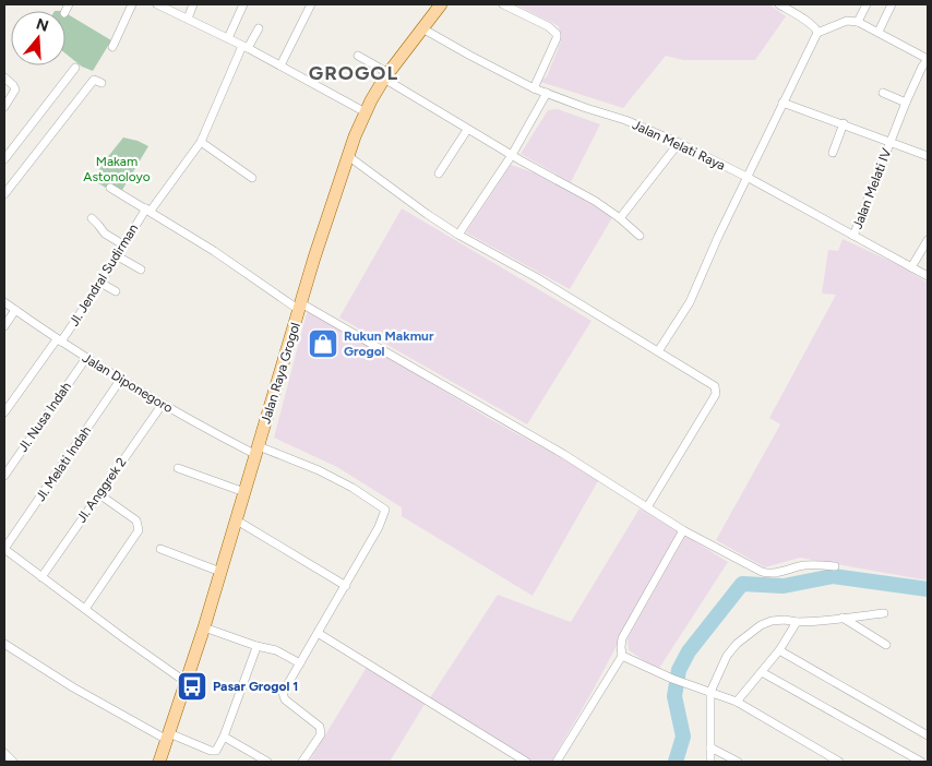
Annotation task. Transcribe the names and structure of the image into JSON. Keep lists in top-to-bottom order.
{
  "streets": {
    "main road": ["Jalan Raya Grogol"],
    "street": [
      "Jalan Melati Raya",
      "Jalan Melati IV",
      "Jl. Jendral Sudirman",
      "Jalan Diponegoro",
      "Jl. Nusa Indah",
      "Jl. Melati Indah",
      "Jl. Anggrek 2"
    ]
  },
  "crossings": [
    ["Jalan Melati Raya", "Jalan Melati IV"],
    ["Jalan Melati Raya", "Jalan Raya Grogol"],
    ["Jl. Jendral Sudirman", "Jalan Diponegoro"],
    ["Jalan Raya Grogol", "Jalan Diponegoro"],
    ["Jalan Diponegoro", "Jl. Nusa Indah"],
    ["Jalan Diponegoro", "Jl. Melati Indah"],
    ["Jalan Diponegoro", "Jl. Anggrek 2"]
  ],
  "districts": ["GROGOL"],
  "parks": ["Makam Astonoloyo"],
  "places": {
    "shop": ["Rukun Makmur Grogol"],
    "bus stop": ["Pasar Grogol 1"]
  },
  "north": "top"
}
